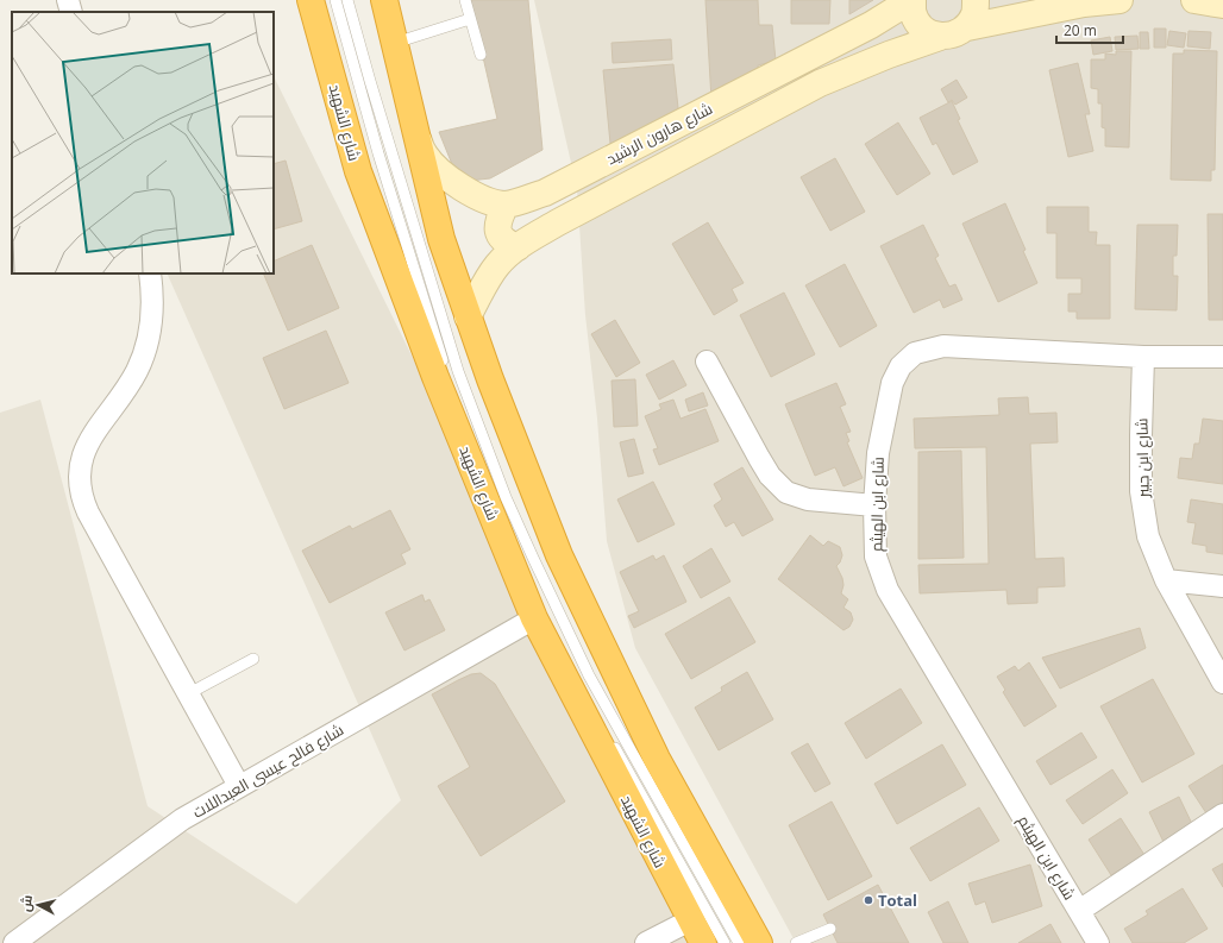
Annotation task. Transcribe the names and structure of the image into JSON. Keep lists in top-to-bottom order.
{
  "streets": {
    "highway": ["شارع الشهيد"],
    "street": [
      "شارع هارون الرشيد",
      "شارع ابن جبير",
      "شارع ابن الهيثم",
      "شارع فالح عيسى العبداللات"
    ]
  },
  "crossings": [
    ["شارع الشهيد", "شارع فالح عيسى العبداللات"],
    ["شارع ابن جبير", "شارع ابن الهيثم"]
  ],
  "places": ["Total"],
  "scale_bar": "20 m",
  "north": "left"
}
